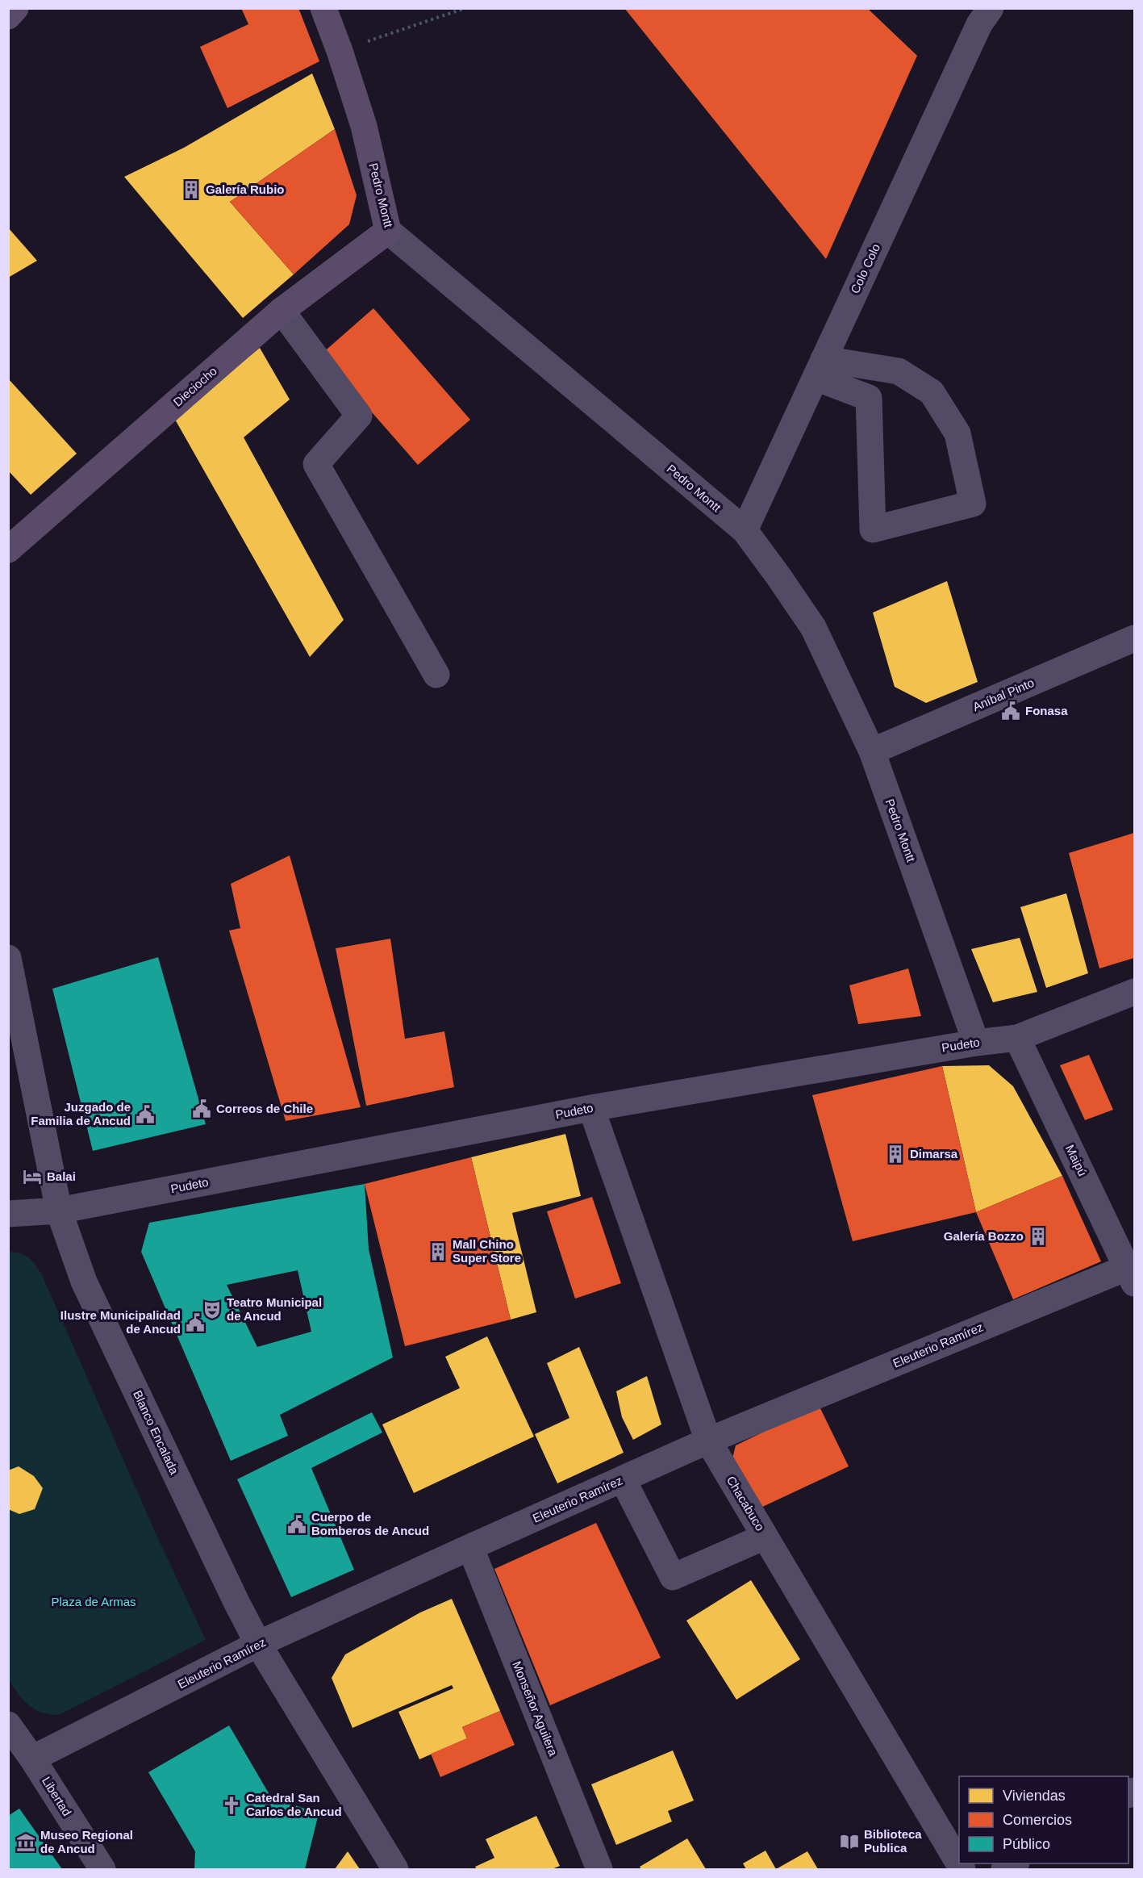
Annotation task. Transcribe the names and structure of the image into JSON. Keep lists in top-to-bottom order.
{
  "streets": {
    "main road": ["Pedro Montt", "Dieciocho"],
    "street": [
      "Colo Colo",
      "Aníbal Pinto",
      "Pudeto",
      "Maipú",
      "Eleuterio Ramírez",
      "Blanco Encalada",
      "Chacabuco",
      "Monseñor Aguilera",
      "Libertad"
    ]
  },
  "crossings": [
    ["Pedro Montt", "Colo Colo"],
    ["Pedro Montt", "Dieciocho"],
    ["Pedro Montt", "Aníbal Pinto"],
    ["Pedro Montt", "Pudeto"],
    ["Pudeto", "Maipú"],
    ["Pudeto", "Blanco Encalada"],
    ["Pudeto", "Chacabuco"],
    ["Maipú", "Eleuterio Ramírez"],
    ["Eleuterio Ramírez", "Blanco Encalada"],
    ["Eleuterio Ramírez", "Chacabuco"],
    ["Eleuterio Ramírez", "Monseñor Aguilera"],
    ["Eleuterio Ramírez", "Libertad"]
  ],
  "parks": ["Plaza de Armas"],
  "places": {
    "building": [
      "Galería Rubio",
      "Dimarsa",
      "Galería Bozzo",
      "Mall Chino Super Store"
    ],
    "public building": [
      "Fonasa",
      "Correos de Chile",
      "Juzgado de Familia de Ancud",
      "Ilustre Municipalidad de Ancud",
      "Cuerpo de Bomberos de Ancud"
    ],
    "hotel": ["Balai"],
    "theatre": ["Teatro Municipal de Ancud"],
    "church": ["Catedral San Carlos de Ancud"],
    "library": ["Biblioteca Publica"],
    "museum": ["Museo Regional de Ancud"]
  },
  "legend": ["Viviendas", "Comercios", "Público"]
}
